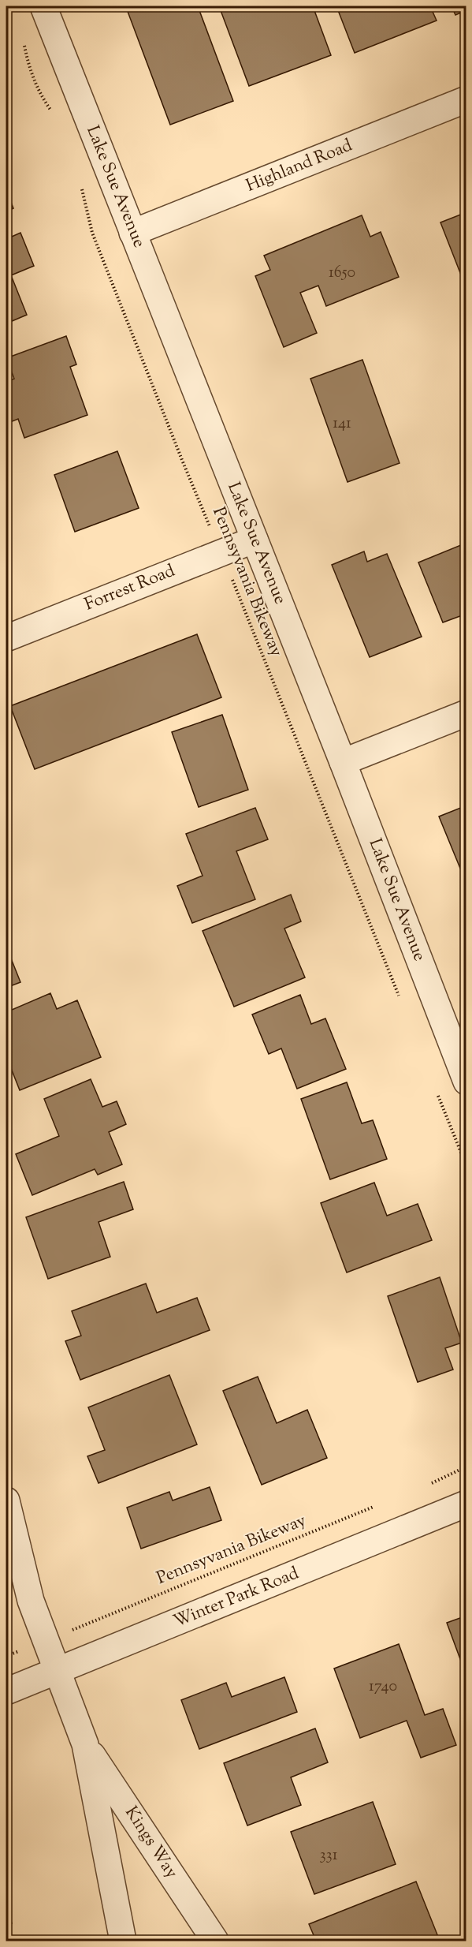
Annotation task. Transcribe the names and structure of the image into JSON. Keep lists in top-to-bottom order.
{
  "streets": {
    "street": [
      "Highland Road",
      "Lake Sue Avenue",
      "Forrest Road",
      "Winter Park Road",
      "Kings Way"
    ],
    "path": ["Pennsyvania Bikeway"]
  },
  "crossings": [
    ["Highland Road", "Lake Sue Avenue"],
    ["Lake Sue Avenue", "Forrest Road"],
    ["Pennsyvania Bikeway", "Forrest Road"],
    ["Pennsyvania Bikeway", "Kings Way"],
    ["Winter Park Road", "Kings Way"]
  ],
  "house_numbers": [
    "1650",
    "141",
    "1740",
    "331"
  ]
}
